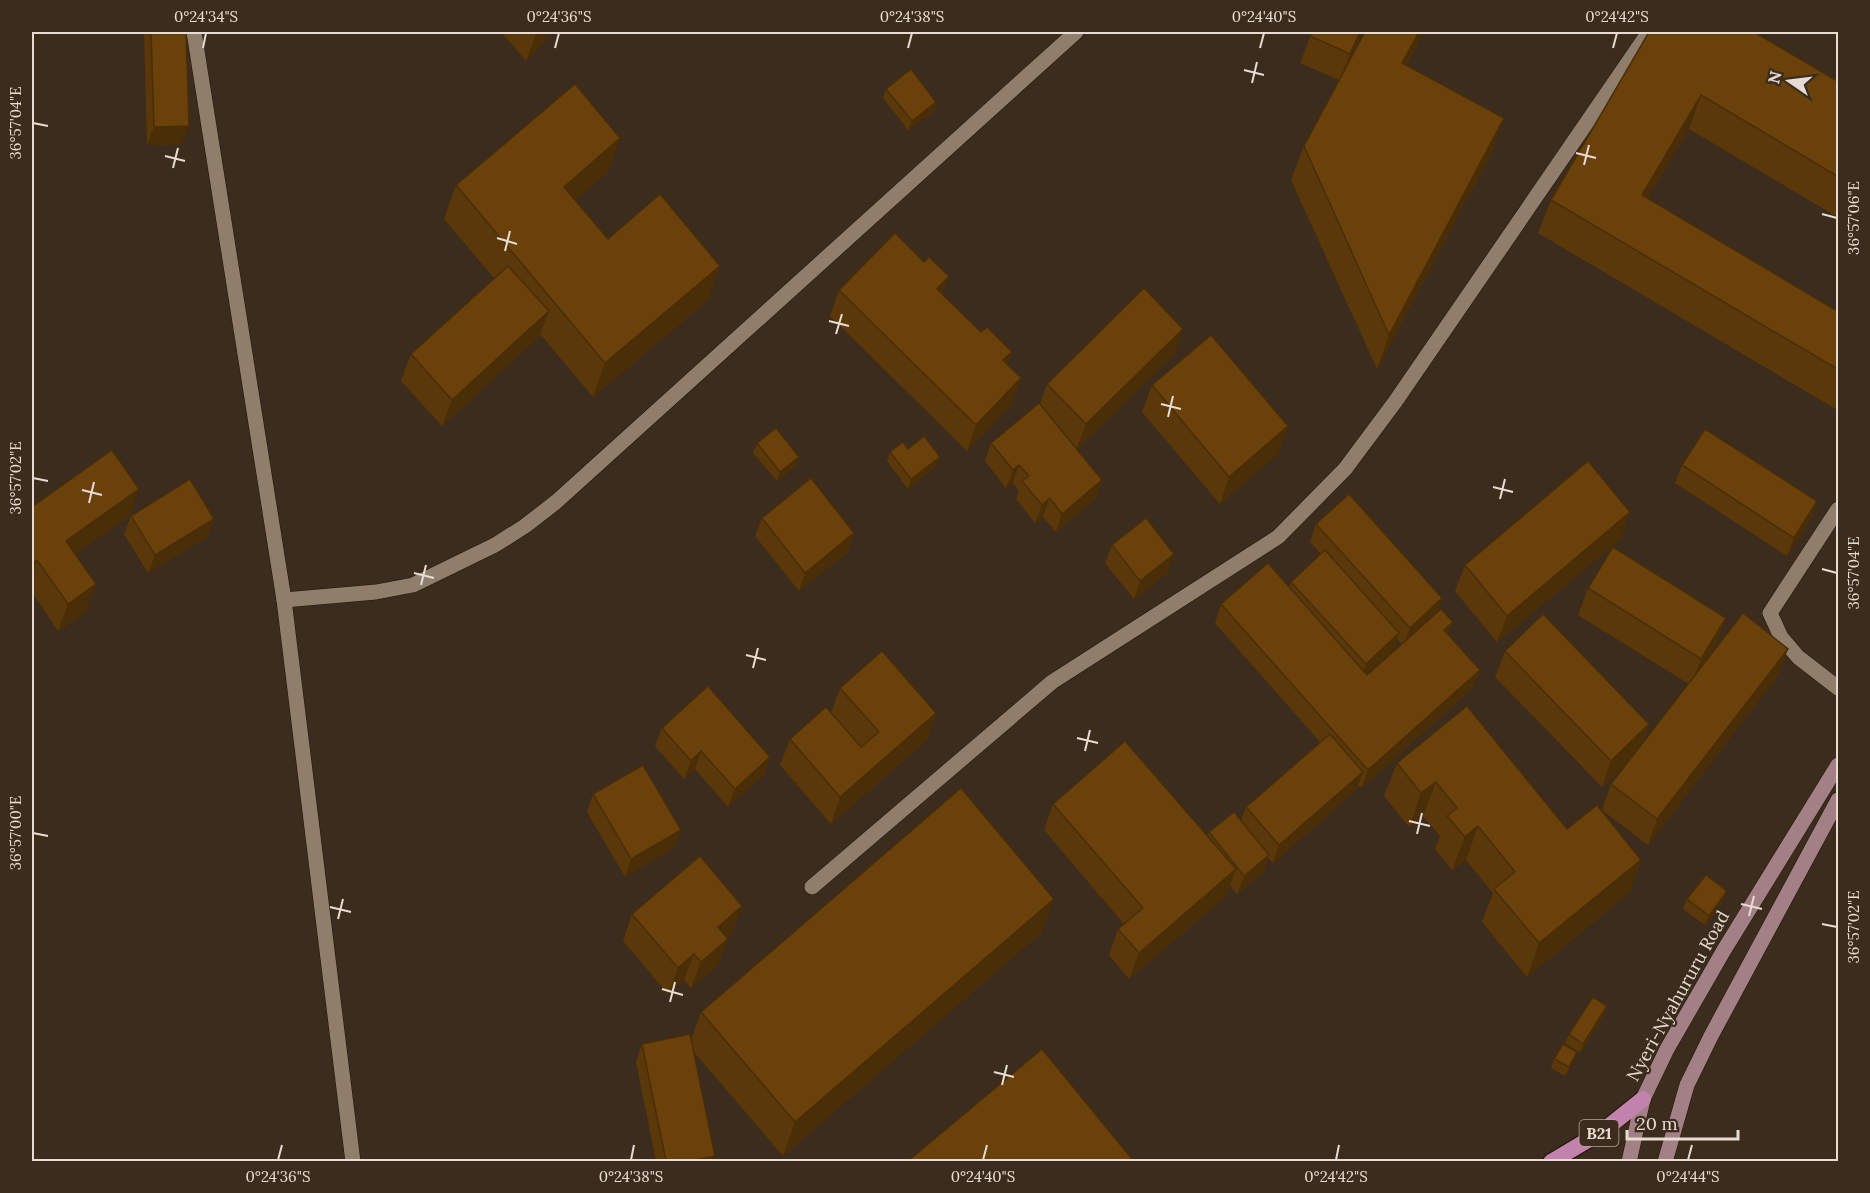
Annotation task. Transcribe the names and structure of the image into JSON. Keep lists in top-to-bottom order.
{
  "streets": {
    "highway": ["B21"],
    "main road": ["Nyeri-Nyahururu Road"]
  },
  "crossings": [
    ["Nyeri-Nyahururu Road", "B21"]
  ],
  "scale_bar": "20 m",
  "north": "left",
  "coordinates": [
    "0°24'34\"S",
    "0°24'36\"S",
    "0°24'38\"S",
    "0°24'40\"S",
    "0°24'42\"S",
    "36°57'04\"E",
    "36°57'06\"E",
    "36°57'02\"E",
    "36°57'00\"E",
    "0°24'44\"S"
  ]
}
